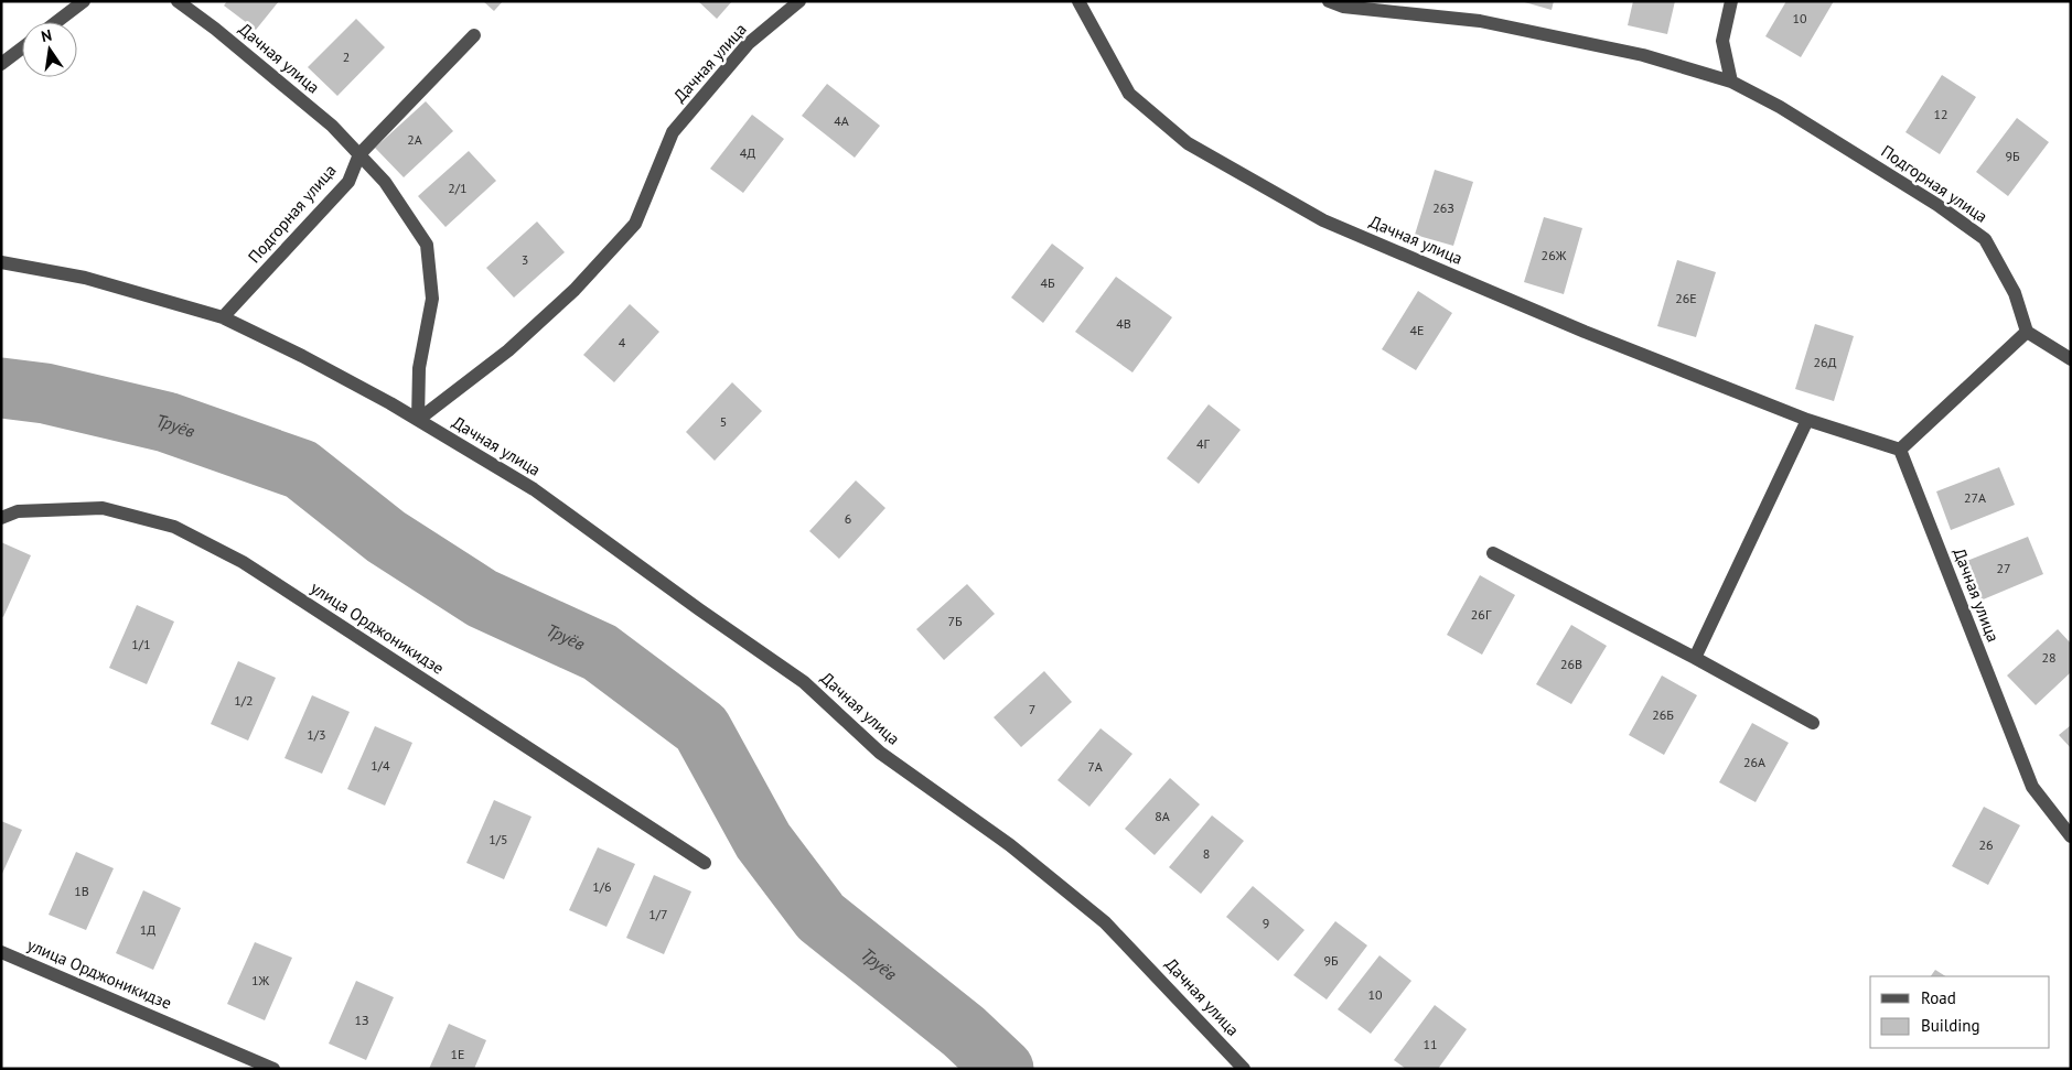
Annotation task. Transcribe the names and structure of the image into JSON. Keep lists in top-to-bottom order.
{
  "streets": {
    "street": ["Дачная улица", "Подгорная улица", "улица Орджоникидзе"]
  },
  "crossings": [
    ["Дачная улица", "Подгорная улица"]
  ],
  "water": ["Труёв"],
  "house_numbers": [
    "10",
    "2",
    "12",
    "4А",
    "2А",
    "4Д",
    "9Б",
    "2/1",
    "26З",
    "26Ж",
    "3",
    "4Б",
    "26Е",
    "4В",
    "4Е",
    "4",
    "26Д",
    "5",
    "4Г",
    "27А",
    "6",
    "27",
    "26Г",
    "7Б",
    "1/1",
    "28",
    "26В",
    "1/2",
    "7",
    "26Б",
    "1/3",
    "26А",
    "1/4",
    "7А",
    "8А",
    "1/5",
    "26",
    "8",
    "1/6",
    "1В",
    "1/7",
    "9",
    "1Д",
    "9Б",
    "1Ж",
    "10",
    "1З",
    "11",
    "1Е"
  ],
  "legend": ["Road", "Building"],
  "north": "top"
}
